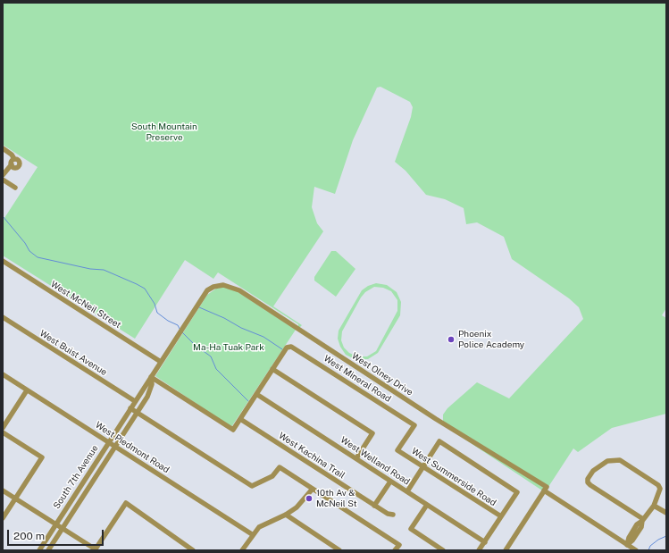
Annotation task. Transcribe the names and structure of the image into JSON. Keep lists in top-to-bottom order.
{
  "streets": {
    "street": [
      "West McNeil Street",
      "West Buist Avenue",
      "West Olney Drive",
      "West Mineral Road",
      "West Piedmont Road",
      "West Kachina Trail",
      "West Welland Road",
      "South 7th Avenue",
      "West Summerside Road"
    ]
  },
  "crossings": [
    ["West McNeil Street", "South 7th Avenue"],
    ["West Buist Avenue", "South 7th Avenue"],
    ["West Olney Drive", "South 7th Avenue"],
    ["West Mineral Road", "West Summerside Road"],
    ["West Piedmont Road", "South 7th Avenue"]
  ],
  "parks": ["South Mountain Preserve", "Ma-Ha Tuak Park"],
  "places": ["Phoenix Police Academy", "10th Av & McNeil St"],
  "scale_bar": "200 m"
}
